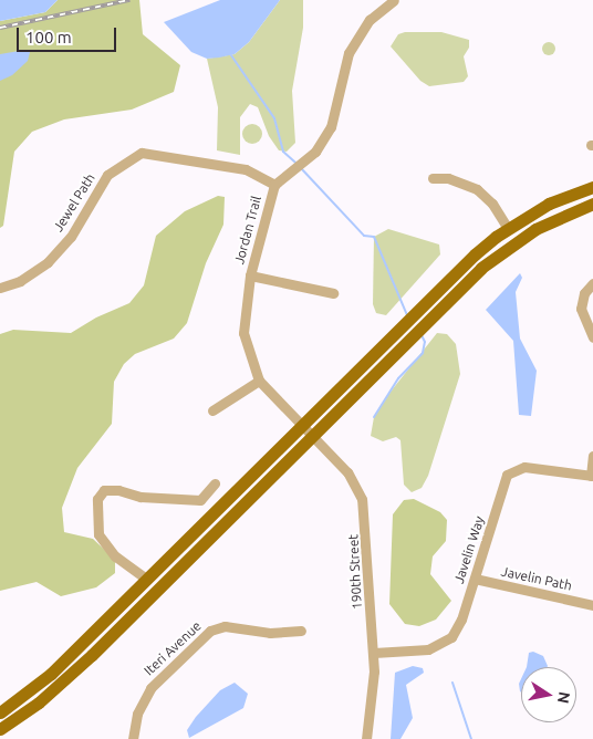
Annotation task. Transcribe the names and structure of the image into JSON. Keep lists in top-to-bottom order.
{
  "streets": {
    "street": [
      "Jewel Path",
      "Jordan Trail",
      "Javelin Way",
      "190th Street",
      "Javelin Path",
      "Iteri Avenue"
    ]
  },
  "crossings": [
    ["Jewel Path", "Jordan Trail"],
    ["Jordan Trail", "190th Street"],
    ["Javelin Way", "190th Street"],
    ["Javelin Way", "Javelin Path"]
  ],
  "scale_bar": "100 m",
  "north": "right"
}
